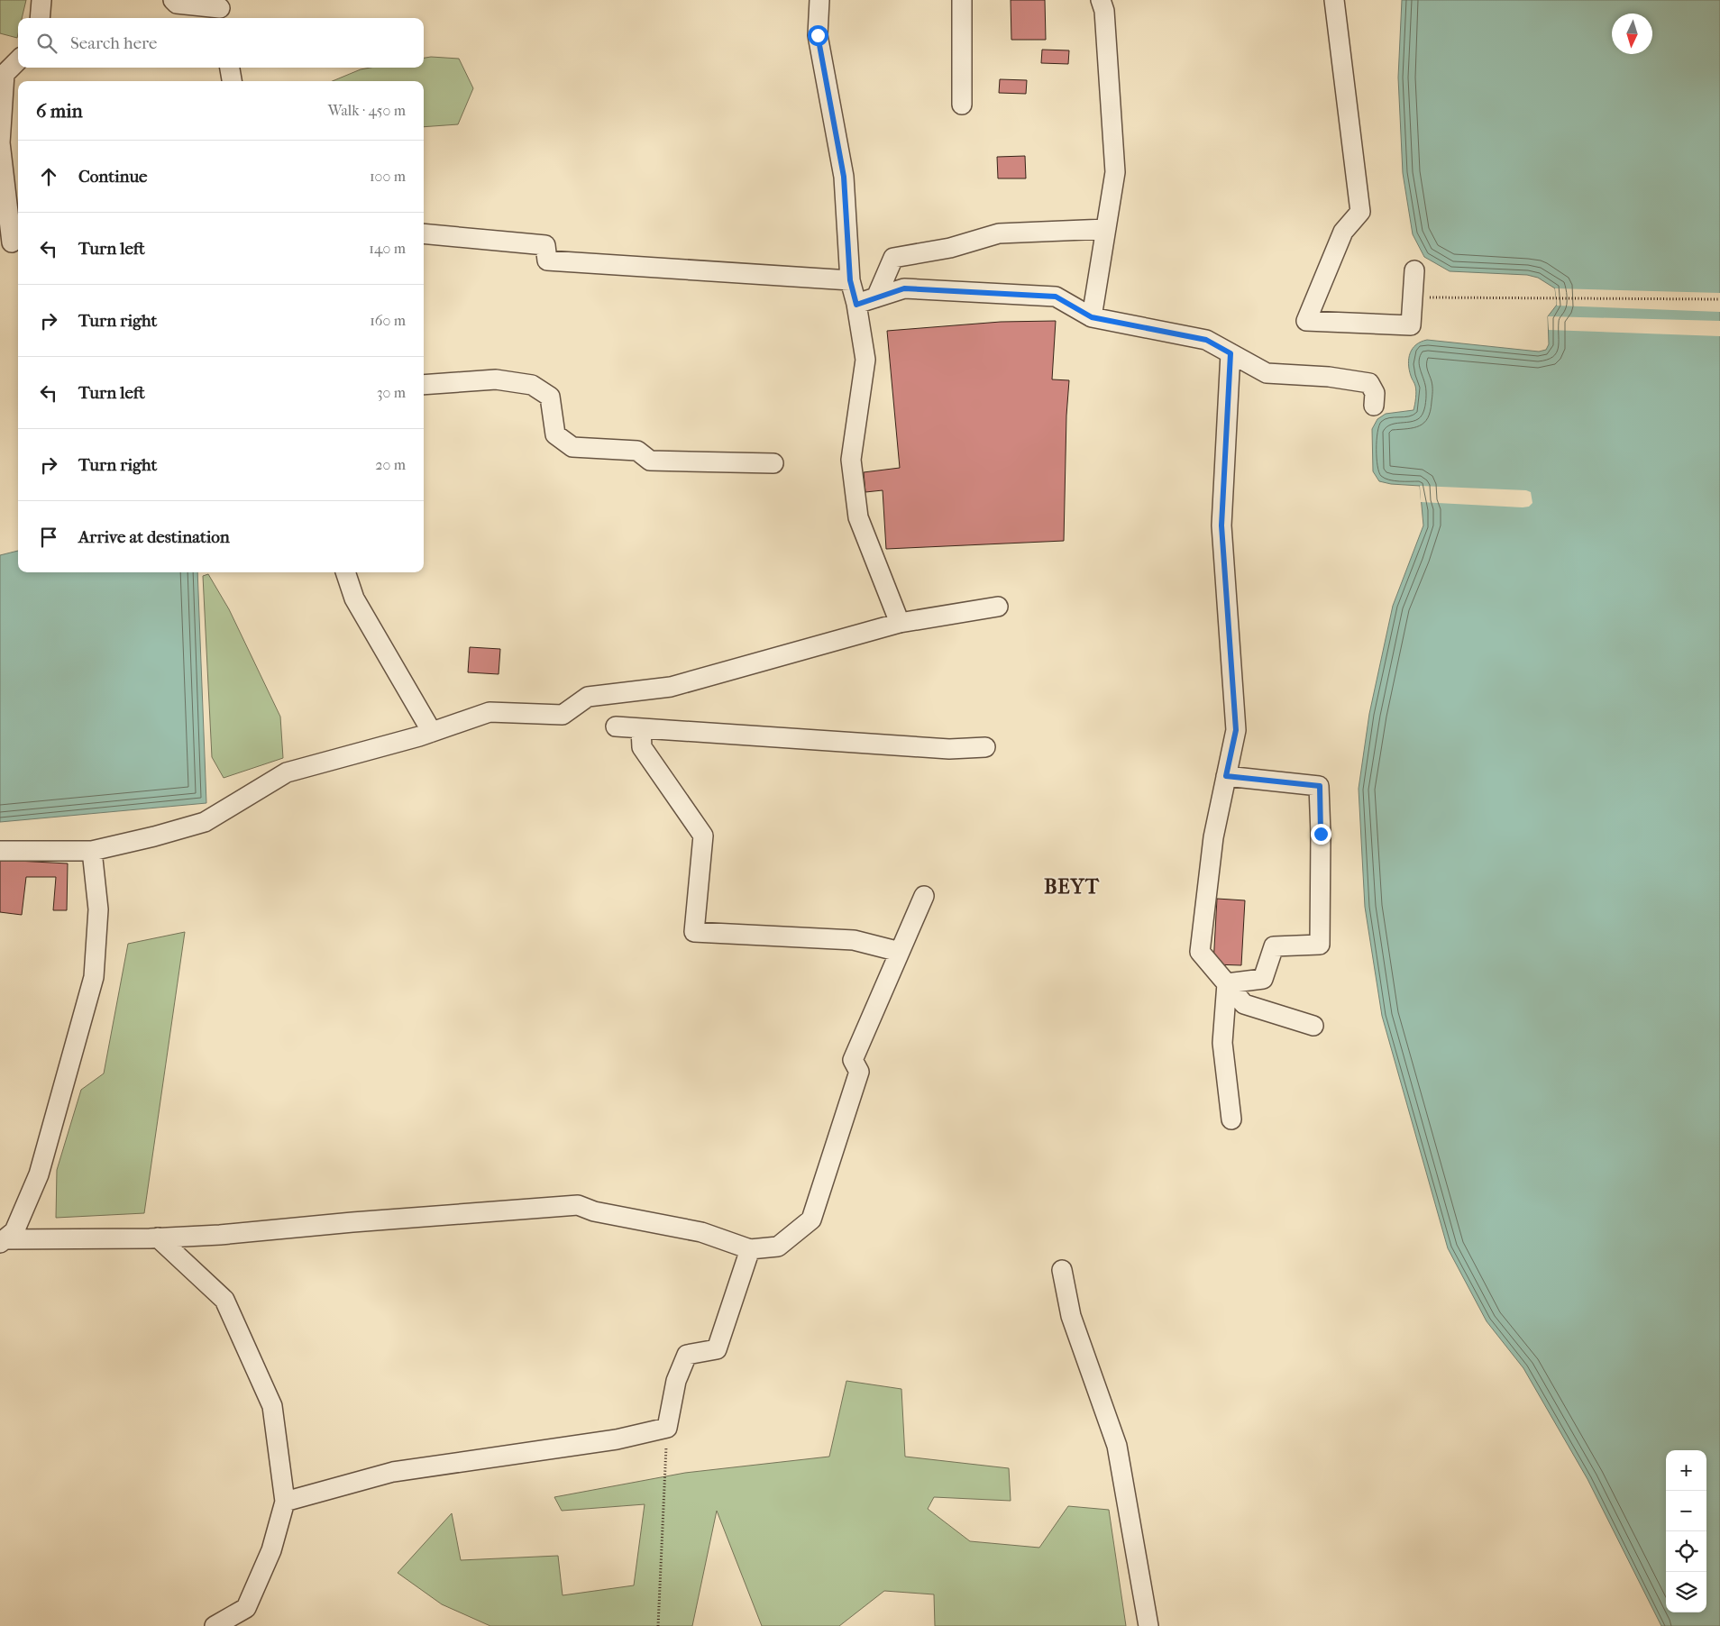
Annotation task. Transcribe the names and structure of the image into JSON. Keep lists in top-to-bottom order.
{
  "districts": ["BEYT"],
  "north": "bottom",
  "page": {
    "search": "Search here",
    "heading": ["6 min", "Walk · 450 m"],
    "list": [
      ["Continue", "100 m"],
      ["Turn left", "140 m"],
      ["Turn right", "160 m"],
      ["Turn left", "30 m"],
      ["Turn right", "20 m"],
      "Arrive at destination"
    ],
    "map_buttons": ["+", "−"]
  }
}
